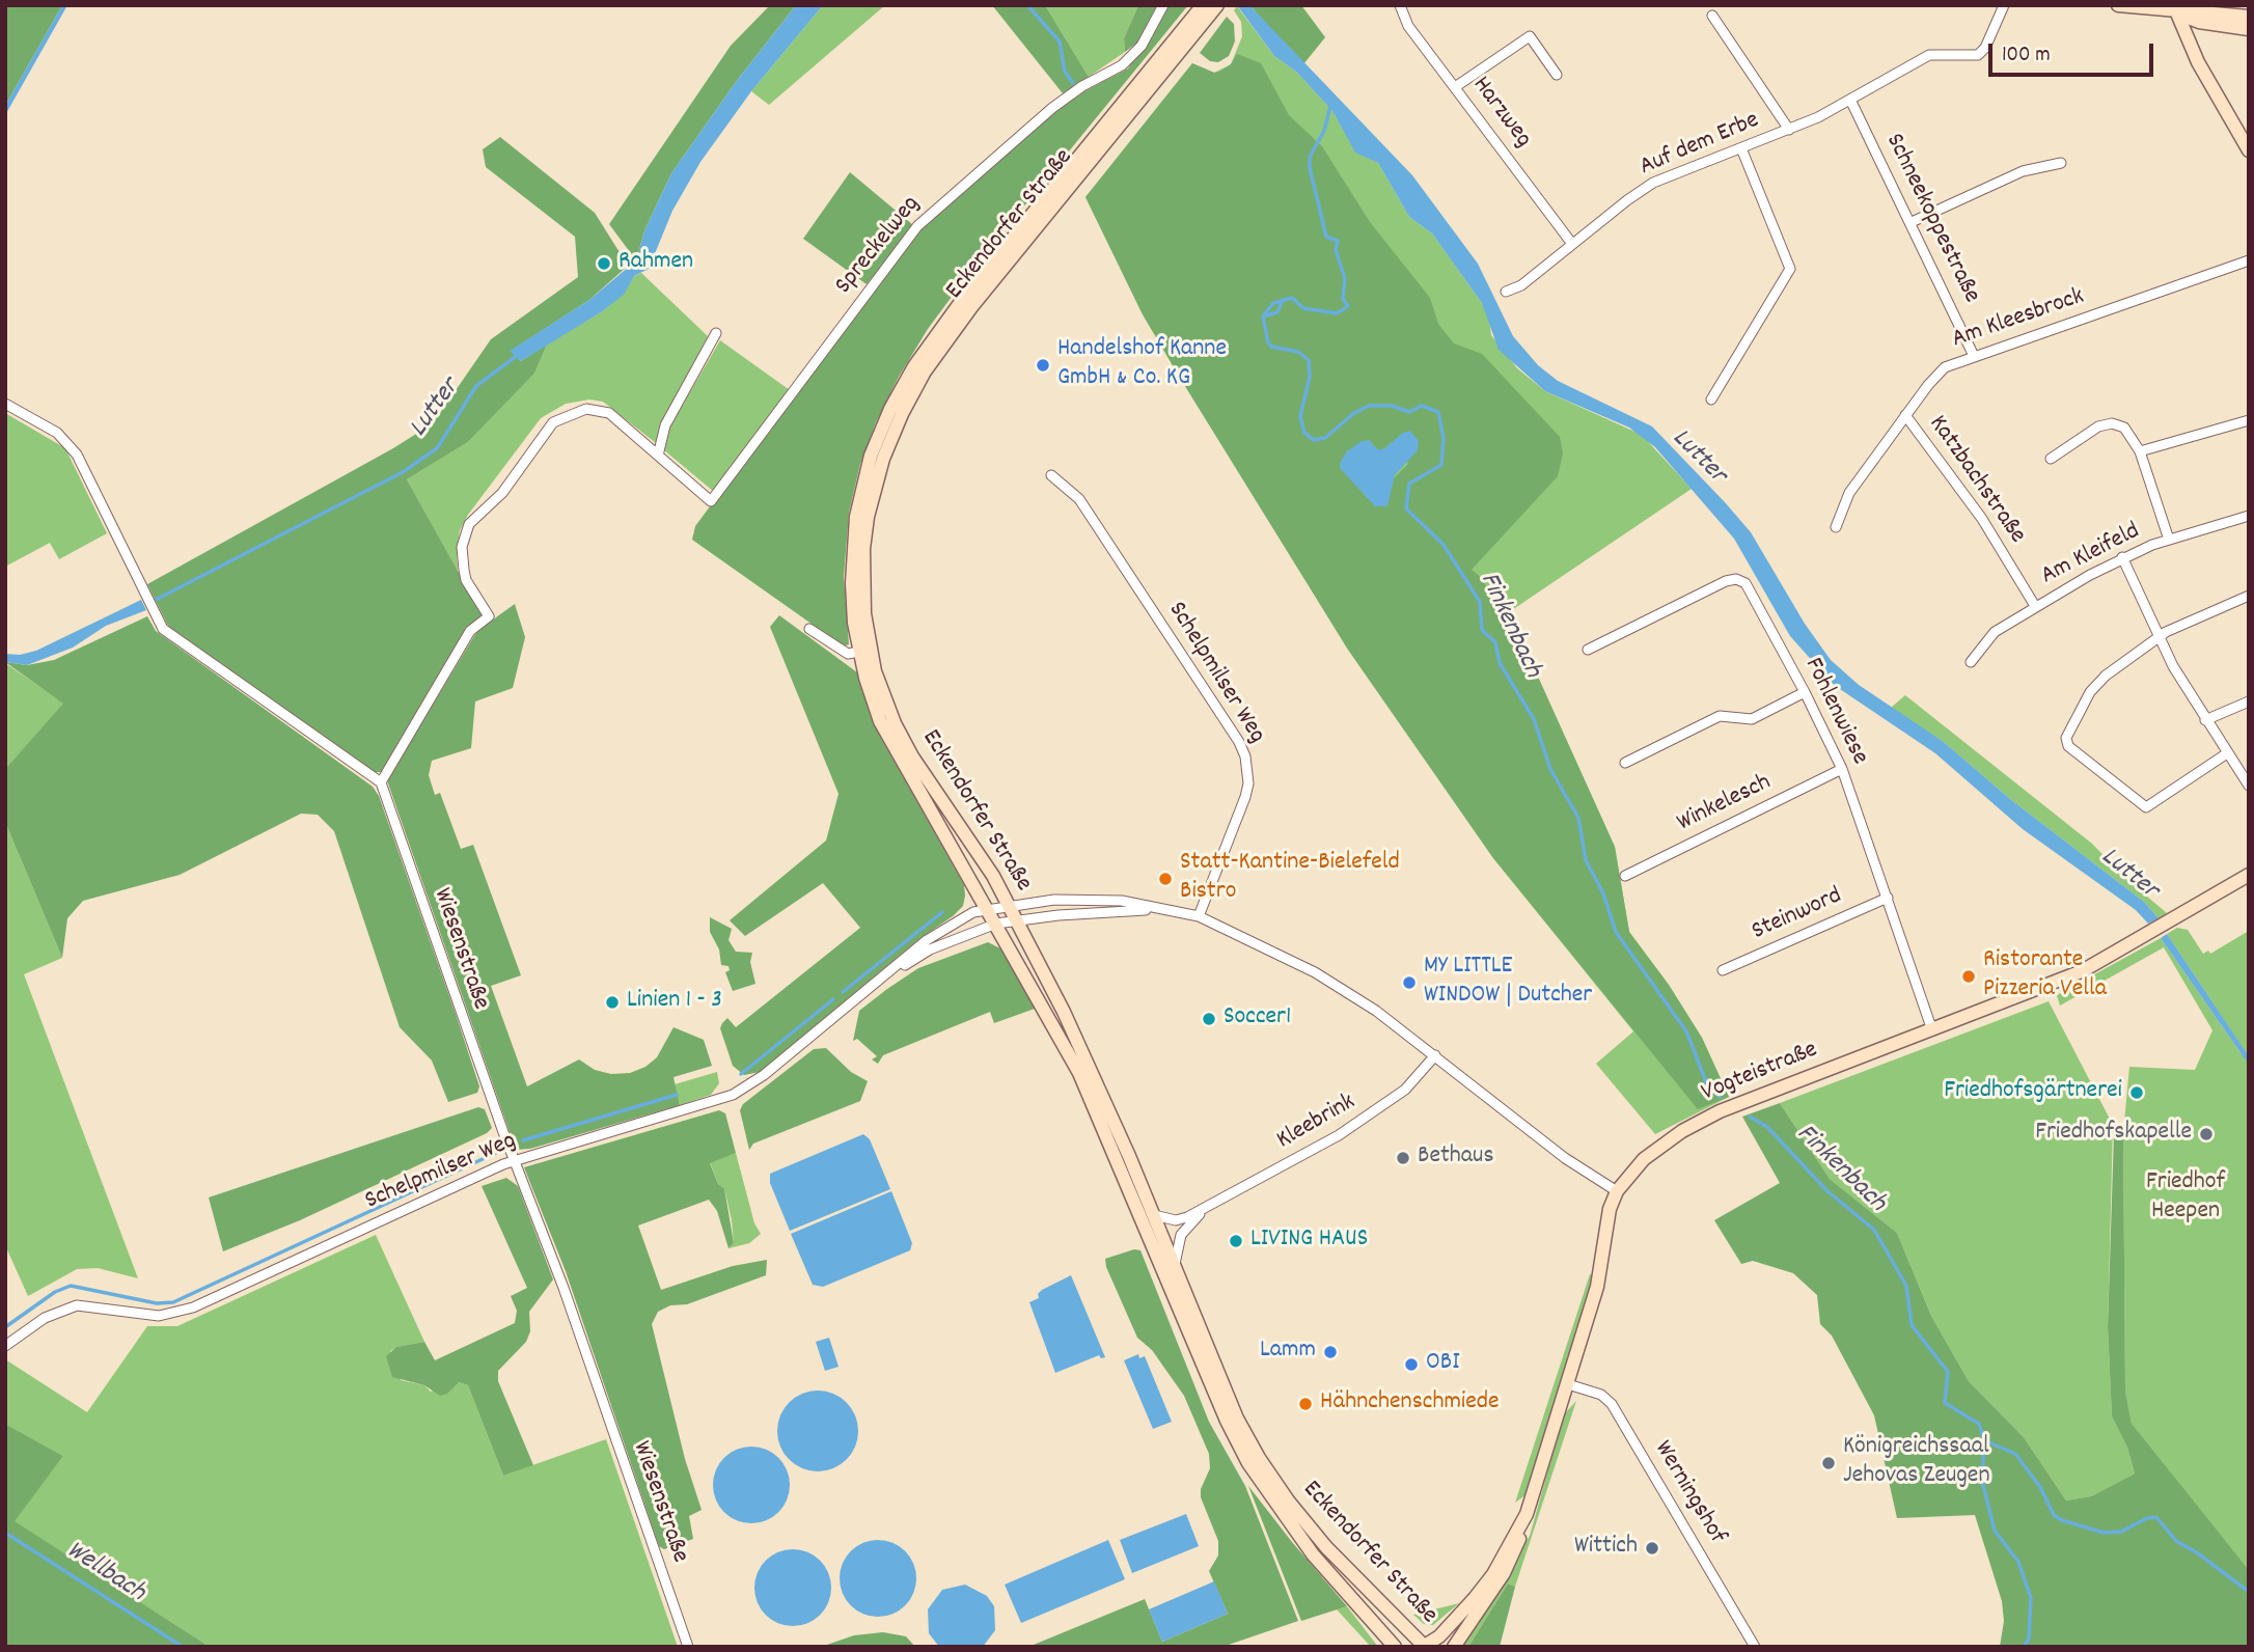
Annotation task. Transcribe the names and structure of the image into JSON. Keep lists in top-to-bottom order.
{
  "streets": {
    "main road": ["Eckendorfer Straße", "Vogteistraße"],
    "street": [
      "Harzweg",
      "Auf dem Erbe",
      "Schneekoppestraße",
      "Spreckelweg",
      "Am Kleesbrock",
      "Katzbachstraße",
      "Am Kleifeld",
      "Schelpmilser Weg",
      "Fohlenwiese",
      "Winkelesch",
      "Steinword",
      "Wiesenstraße",
      "Kleebrink",
      "Werningshof"
    ]
  },
  "crossings": [
    ["Harzweg", "Auf dem Erbe"],
    ["Auf dem Erbe", "Schneekoppestraße"],
    ["Schneekoppestraße", "Am Kleesbrock"],
    ["Eckendorfer Straße", "Schelpmilser Weg"],
    ["Eckendorfer Straße", "Vogteistraße"],
    ["Eckendorfer Straße", "Kleebrink"],
    ["Am Kleesbrock", "Katzbachstraße"],
    ["Katzbachstraße", "Am Kleifeld"],
    ["Schelpmilser Weg", "Wiesenstraße"],
    ["Schelpmilser Weg", "Vogteistraße"],
    ["Schelpmilser Weg", "Kleebrink"],
    ["Fohlenwiese", "Winkelesch"],
    ["Fohlenwiese", "Steinword"],
    ["Fohlenwiese", "Vogteistraße"],
    ["Vogteistraße", "Werningshof"]
  ],
  "water": ["Lutter", "Finkenbach", "Wellbach"],
  "parks": ["Friedhof Heepen"],
  "places": [
    "Rahmen",
    "Handelshof Kanne GmbH & Co. KG",
    "Statt-Kantine-Bielefeld Bistro",
    "Ristorante Pizzeria Vella",
    "MY LITTLE WINDOW | Dutcher",
    "Linien 1 - 3",
    "Soccer1",
    "Friedhofsgärtnerei",
    "Friedhofskapelle",
    "Bethaus",
    "LIVING HAUS",
    "Lamm",
    "OBI",
    "Hähnchenschmiede",
    "Königreichssaal Jehovas Zeugen",
    "Wittich"
  ],
  "scale_bar": "100 m"
}
